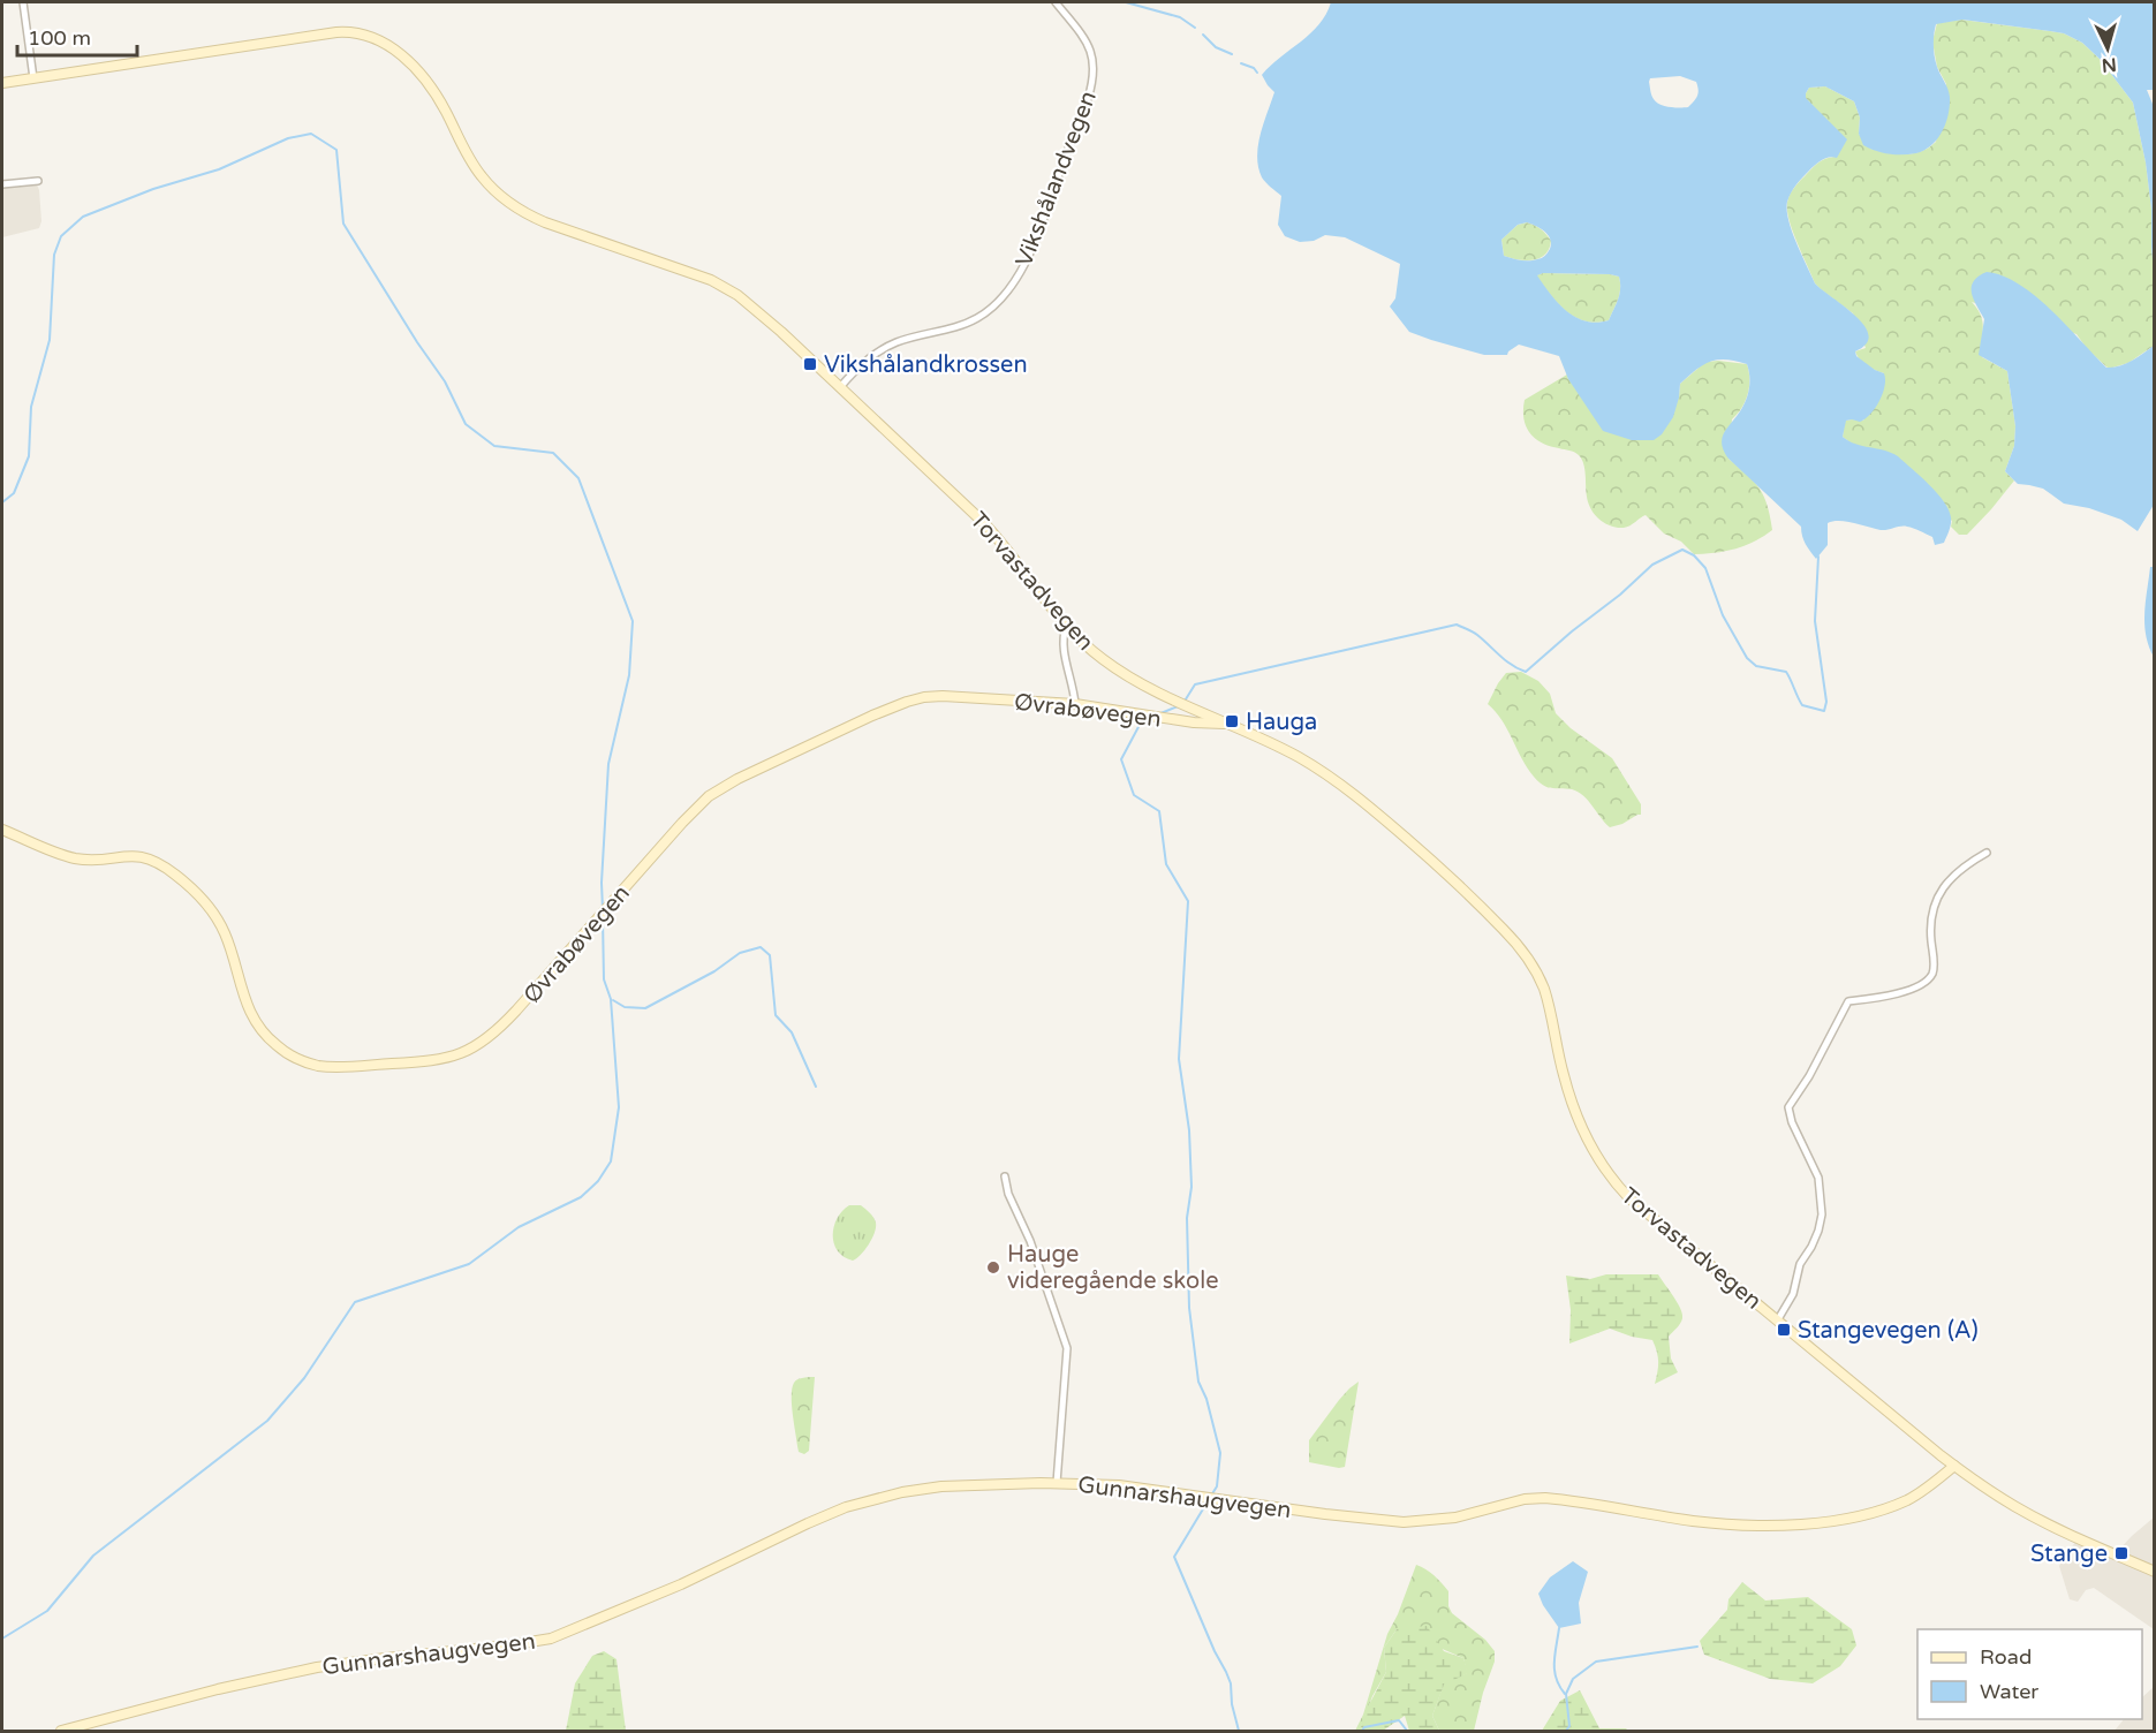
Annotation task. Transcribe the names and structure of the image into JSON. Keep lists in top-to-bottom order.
{
  "streets": {
    "main road": ["Torvastadvegen", "Øvrabøvegen", "Gunnarshaugvegen"],
    "street": ["Vikshålandvegen"]
  },
  "crossings": [
    ["Vikshålandvegen", "Torvastadvegen"],
    ["Torvastadvegen", "Øvrabøvegen"],
    ["Torvastadvegen", "Gunnarshaugvegen"]
  ],
  "places": {
    "transit": [
      "Vikshålandkrossen",
      "Hauga",
      "Stangevegen (A)",
      "Stange"
    ],
    "other": ["Hauge videregående skole"]
  },
  "legend": ["Road", "Water"],
  "scale_bar": "100 m",
  "north": "bottom"
}
